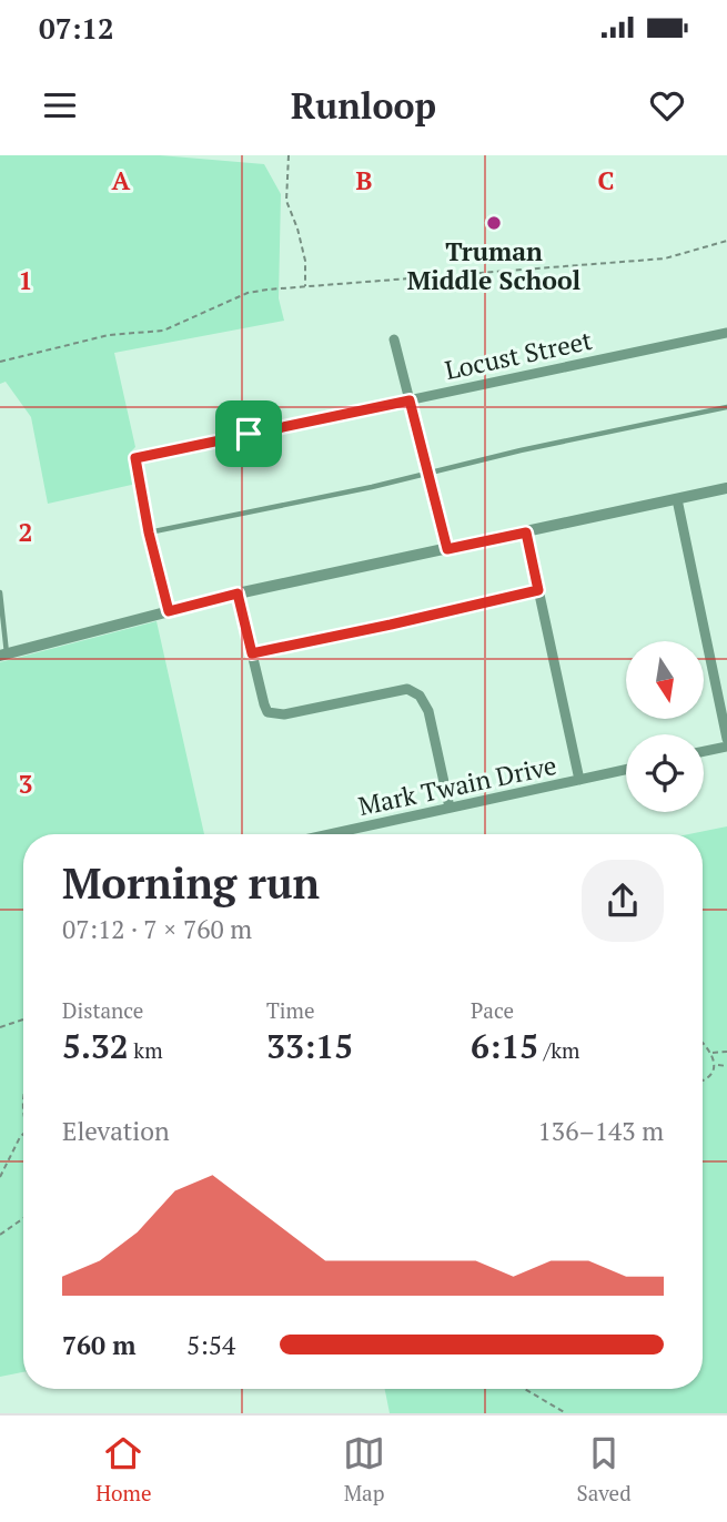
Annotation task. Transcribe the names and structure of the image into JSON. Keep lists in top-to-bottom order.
{
  "streets": {
    "street": ["Locust Street", "Mark Twain Drive"]
  },
  "places": ["Truman Middle School"],
  "north": "bottom",
  "page": {
    "status": "07:12",
    "header": "Runloop",
    "heading": ["Morning run", "07:12 · 7 × 760 m"],
    "stats": [
      ["Distance", "5.32 km"],
      ["Time", "33:15"],
      ["Pace", "6:15 /km"]
    ],
    "chart": ["Elevation", "136–143 m"],
    "list": [
      {
        "name": "760 m",
        "note": "5:54"
      }
    ],
    "tabs": ["Home", "Map", "Saved"]
  },
  "grid": {
    "columns": ["A", "B", "C"],
    "rows": ["1", "2", "3"]
  }
}
